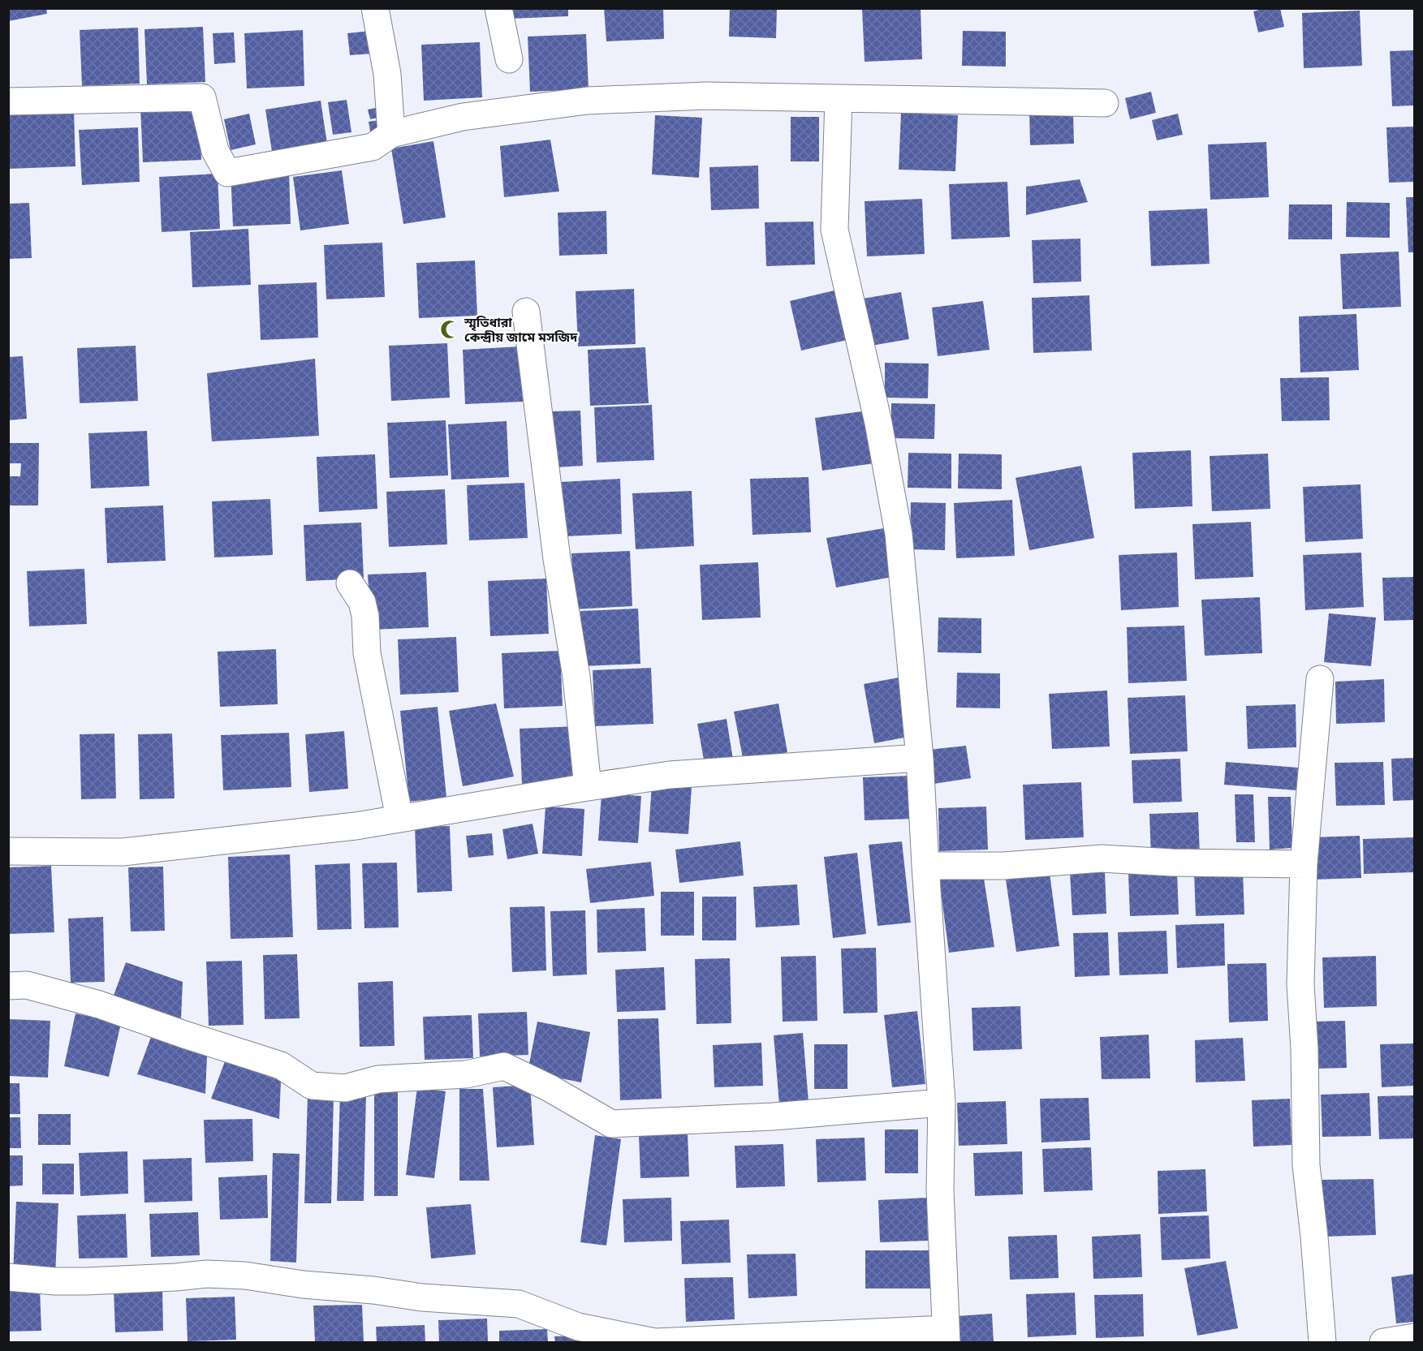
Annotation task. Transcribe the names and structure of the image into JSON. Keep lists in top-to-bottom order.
{
  "places": {
    "mosque": ["স্মৃতিধারা কেন্দ্রীয় জামে মসজিদ"]
  }
}
